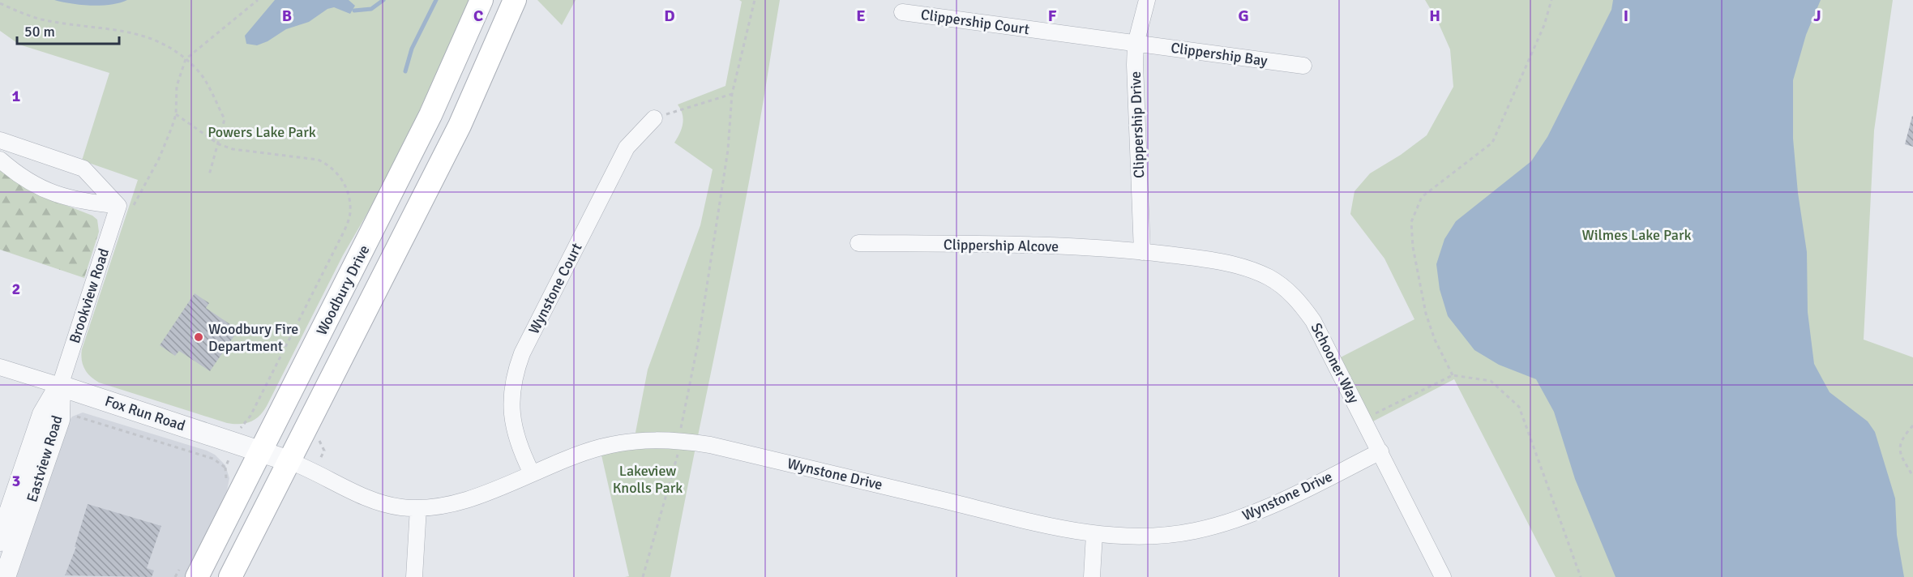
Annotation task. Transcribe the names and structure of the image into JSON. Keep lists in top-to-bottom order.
{
  "streets": {
    "main road": ["Woodbury Drive"],
    "street": [
      "Clippership Court",
      "Clippership Bay",
      "Clippership Drive",
      "Clippership Alcove",
      "Wynstone Court",
      "Brookview Road",
      "Schooner Way",
      "Fox Run Road",
      "Eastview Road",
      "Wynstone Drive"
    ]
  },
  "crossings": [
    ["Clippership Court", "Clippership Bay"],
    ["Clippership Court", "Clippership Drive"],
    ["Clippership Bay", "Clippership Drive"],
    ["Clippership Drive", "Clippership Alcove"],
    ["Clippership Drive", "Schooner Way"],
    ["Clippership Alcove", "Schooner Way"],
    ["Wynstone Court", "Wynstone Drive"],
    ["Woodbury Drive", "Fox Run Road"],
    ["Woodbury Drive", "Wynstone Drive"],
    ["Brookview Road", "Fox Run Road"],
    ["Brookview Road", "Eastview Road"],
    ["Schooner Way", "Wynstone Drive"],
    ["Fox Run Road", "Eastview Road"],
    ["Fox Run Road", "Wynstone Drive"]
  ],
  "parks": ["Powers Lake Park", "Wilmes Lake Park", "Lakeview Knolls Park"],
  "places": ["Woodbury Fire Department"],
  "scale_bar": "50 m",
  "grid": {
    "columns": [
      "B",
      "C",
      "D",
      "E",
      "F",
      "G",
      "H",
      "I",
      "J"
    ],
    "rows": ["1", "2", "3"]
  }
}
